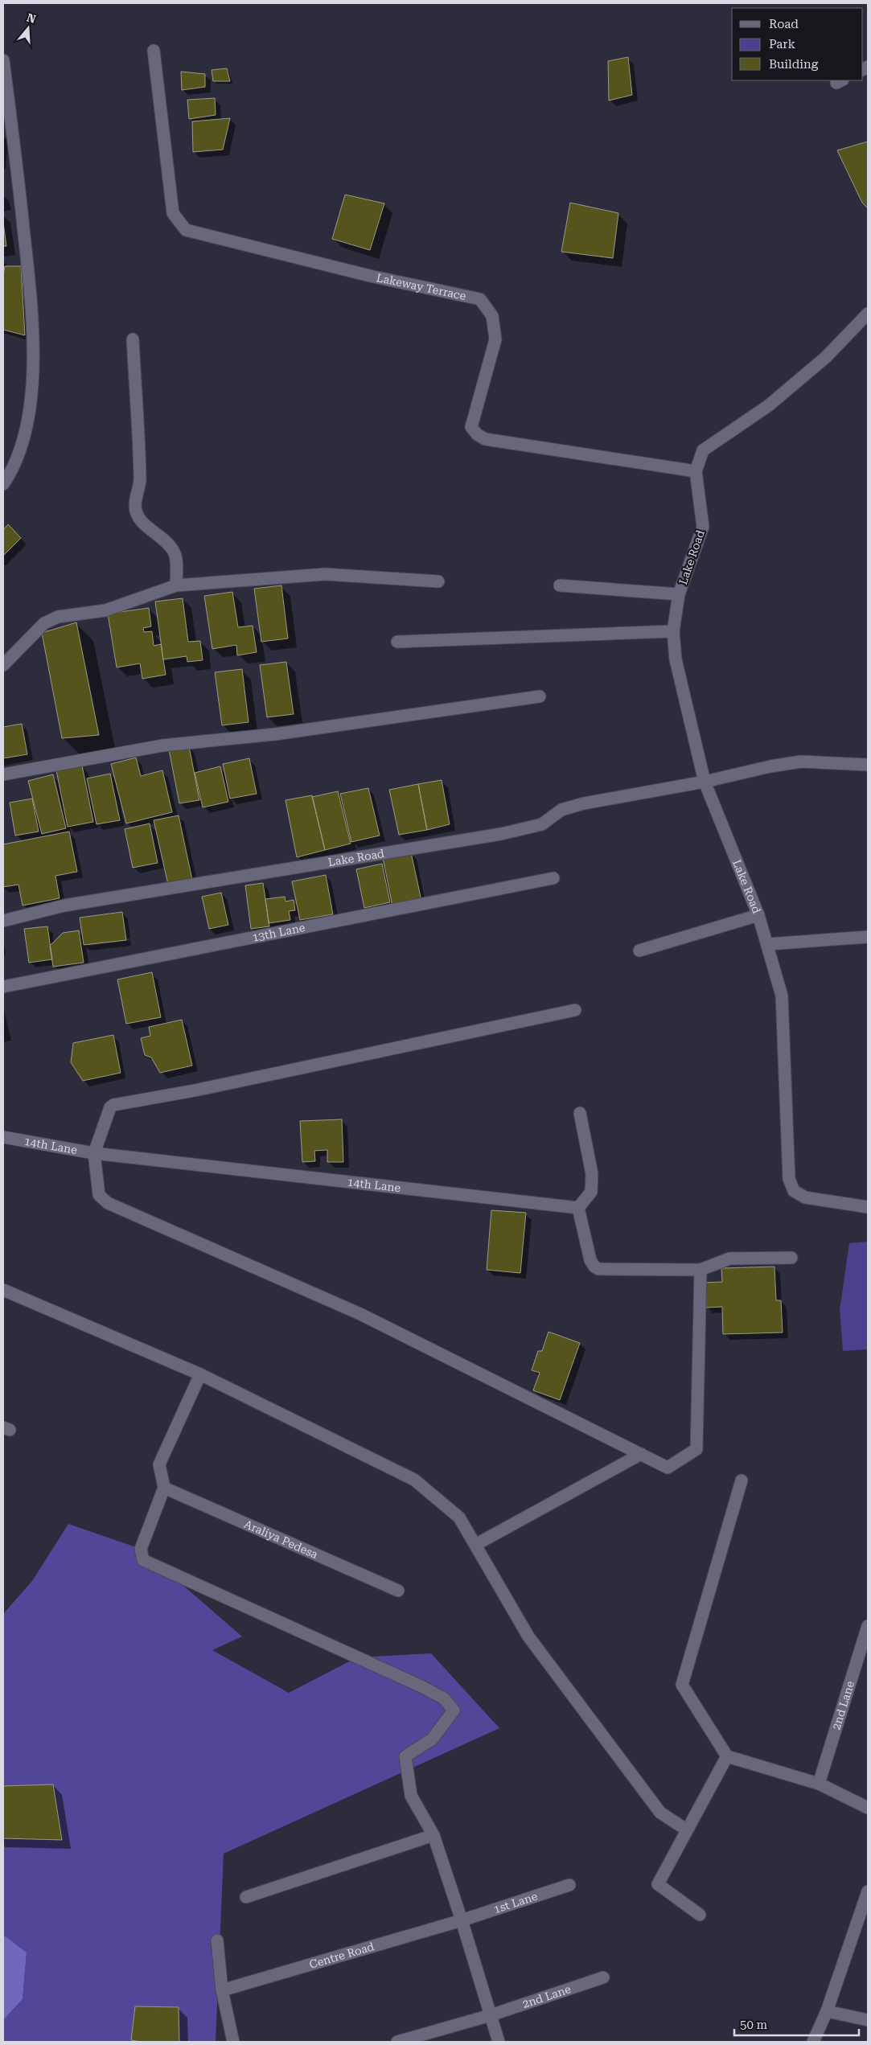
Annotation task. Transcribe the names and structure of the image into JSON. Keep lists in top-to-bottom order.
{
  "streets": {
    "street": [
      "Lakeway Terrace",
      "Lake Road",
      "13th Lane",
      "14th Lane",
      "Araliya Pedesa",
      "2nd Lane",
      "1st Lane",
      "Centre Road"
    ]
  },
  "crossings": [
    ["Lakeway Terrace", "Lake Road"],
    ["1st Lane", "Centre Road"]
  ],
  "legend": ["Road", "Park", "Building"],
  "scale_bar": "50 m",
  "north": "top"
}
